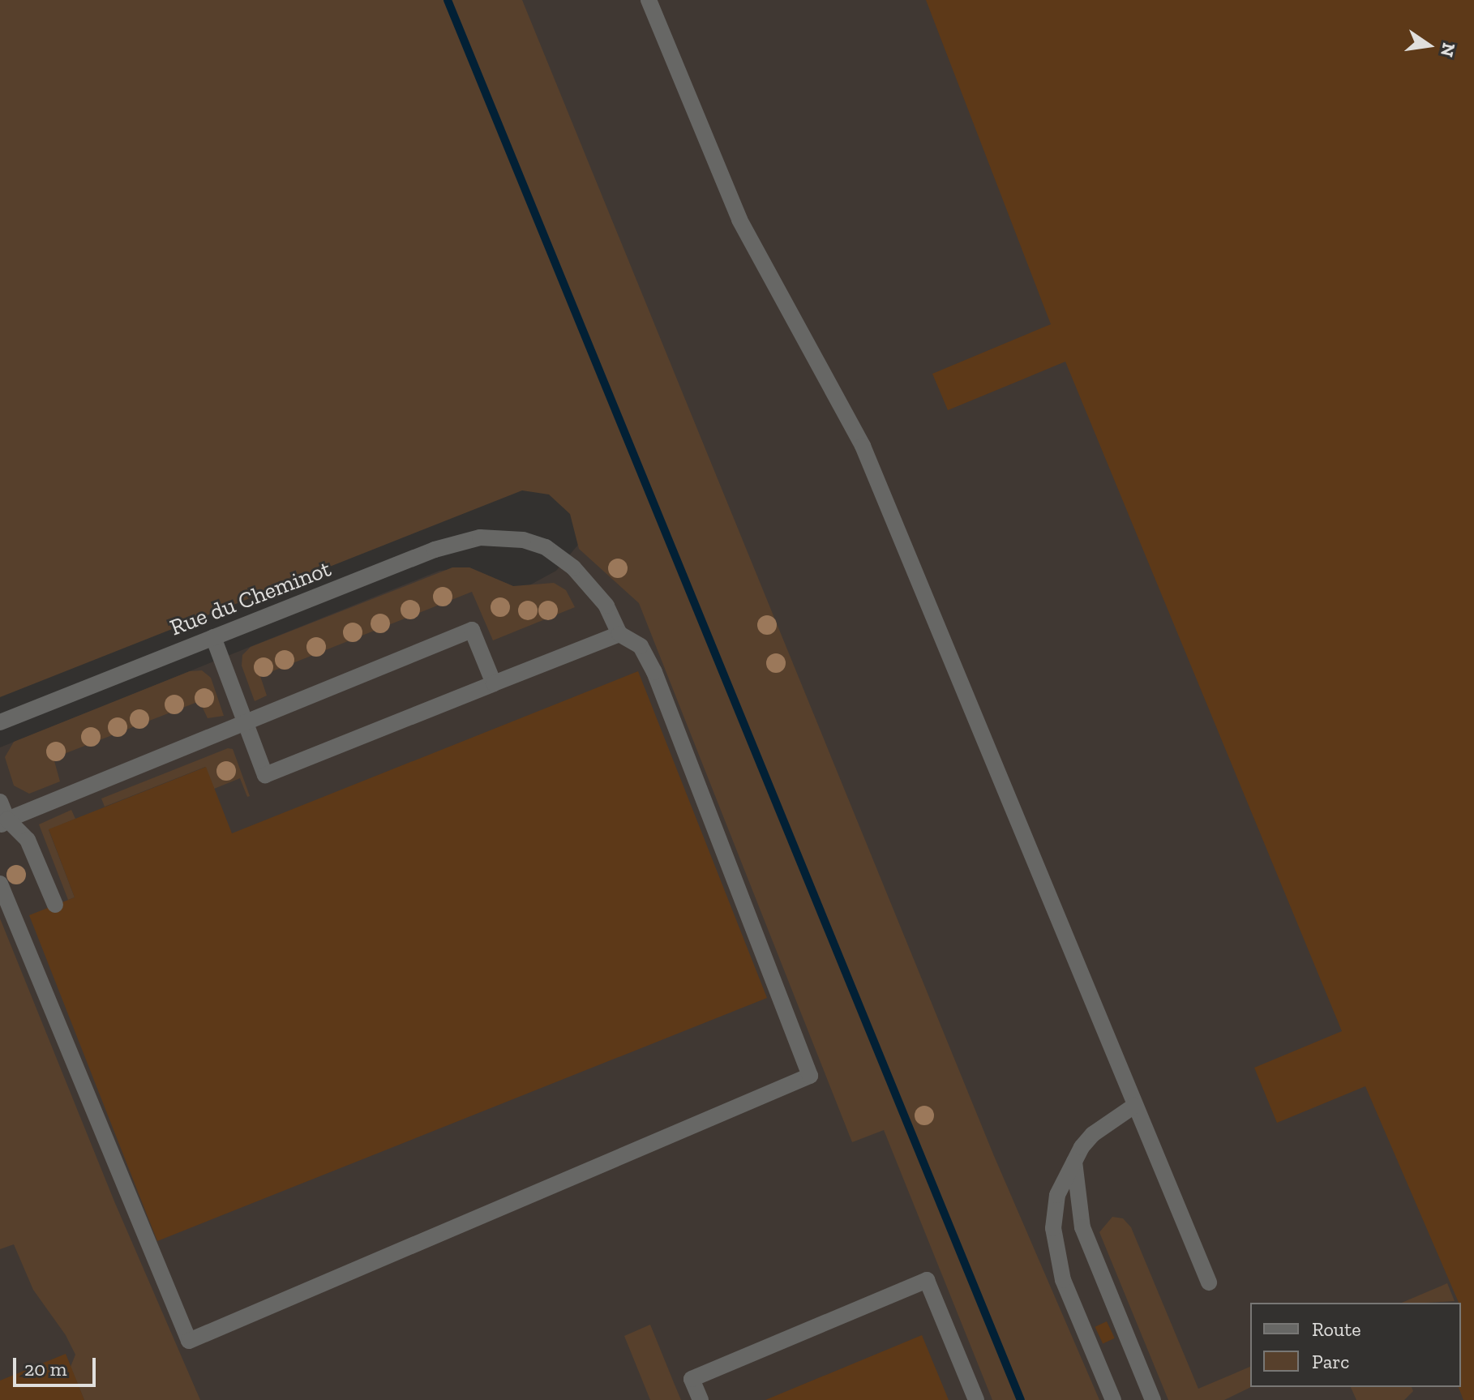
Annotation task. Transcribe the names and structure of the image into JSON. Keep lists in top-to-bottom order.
{
  "streets": {
    "street": ["Rue du Cheminot"]
  },
  "legend": ["Route", "Parc"],
  "scale_bar": "20 m",
  "north": "right"
}
